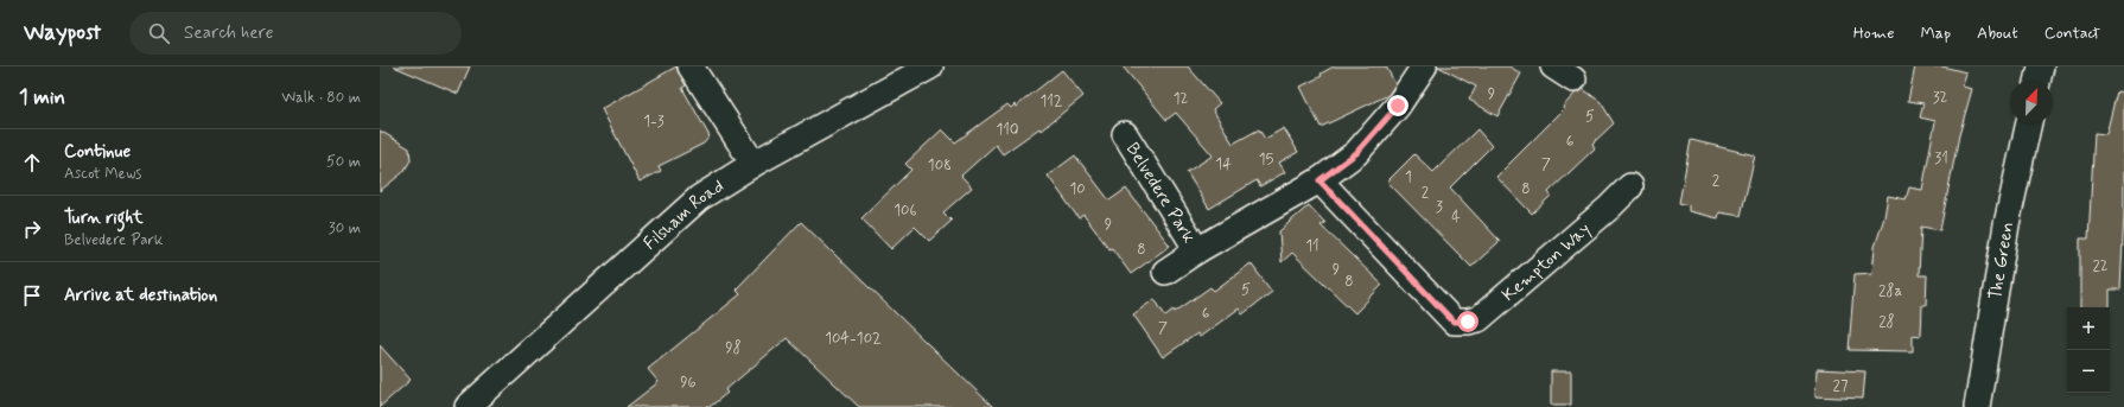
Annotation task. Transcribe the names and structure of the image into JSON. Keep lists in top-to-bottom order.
{
  "streets": {
    "street": [
      "Belvedere Park",
      "Filsham Road",
      "Kempton Way",
      "The Green"
    ]
  },
  "crossings": [
    ["Belvedere Park", "Kempton Way"]
  ],
  "house_numbers": [
    "9",
    "32",
    "12",
    "112",
    "5",
    "1-3",
    "110",
    "6",
    "31",
    "15",
    "14",
    "7",
    "108",
    "1",
    "2",
    "10",
    "8",
    "2",
    "3",
    "106",
    "4",
    "9",
    "11",
    "8",
    "22",
    "9",
    "8",
    "5",
    "28a",
    "6",
    "28",
    "7",
    "104-102",
    "98",
    "96",
    "27"
  ],
  "north": "top right",
  "page": {
    "header": "Waypost",
    "search": "Search here",
    "nav": [
      "Home",
      "Map",
      "About",
      "Contact"
    ],
    "heading": ["1 min", "Walk · 80 m"],
    "list": [
      ["Continue", "Ascot Mews", "50 m"],
      ["Turn right", "Belvedere Park", "30 m"],
      "Arrive at destination"
    ],
    "map_buttons": ["+", "−"]
  }
}
